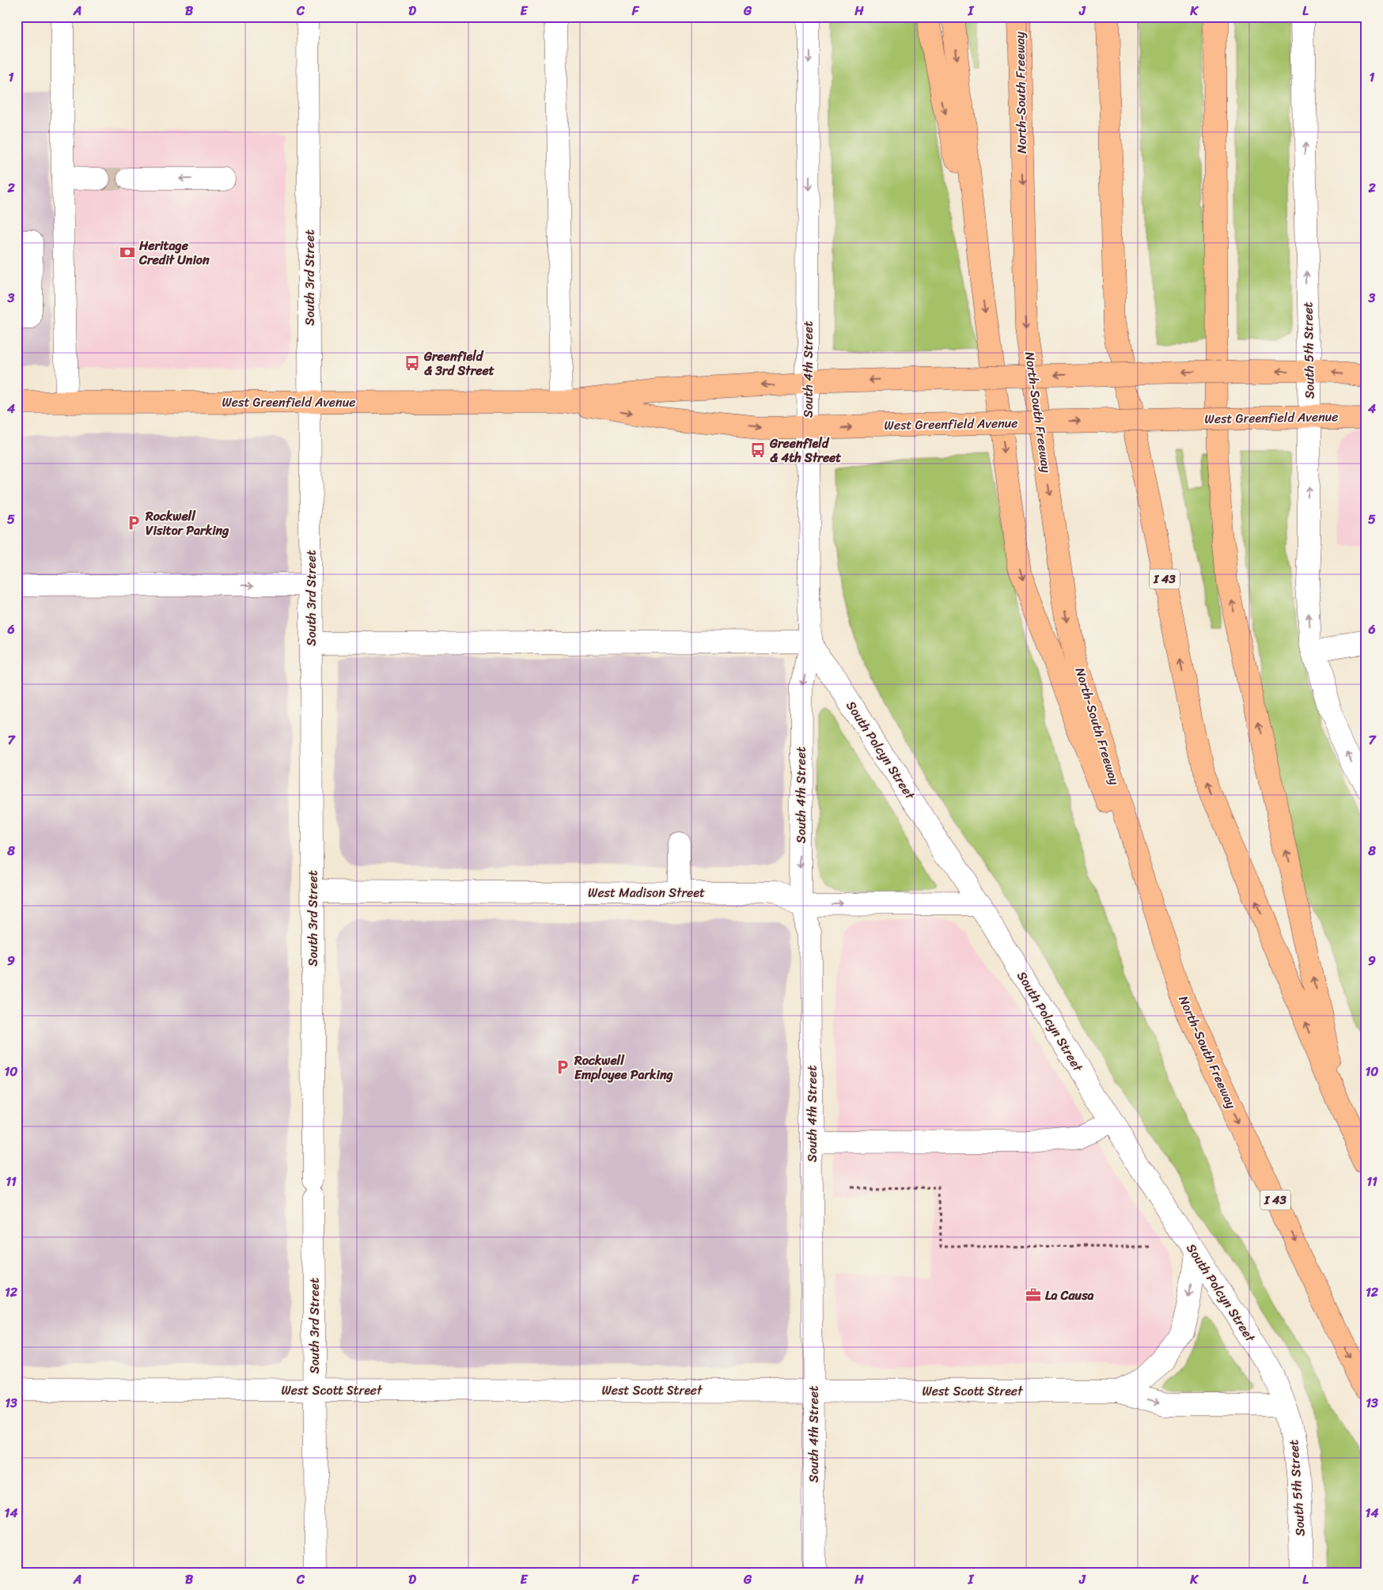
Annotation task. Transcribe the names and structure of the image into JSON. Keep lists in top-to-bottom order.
{
  "streets": {
    "main road": ["North-South Freeway", "West Greenfield Avenue", "I 43"],
    "street": [
      "South 3rd Street",
      "South 5th Street",
      "South 4th Street",
      "South Polcyn Street",
      "West Madison Street",
      "West Scott Street"
    ]
  },
  "crossings": [
    ["South 3rd Street", "West Greenfield Avenue"],
    ["South 3rd Street", "West Madison Street"],
    ["South 3rd Street", "West Scott Street"],
    ["South 5th Street", "West Greenfield Avenue"],
    ["South 5th Street", "South Polcyn Street"],
    ["South 5th Street", "West Scott Street"],
    ["South 4th Street", "West Greenfield Avenue"],
    ["South 4th Street", "South Polcyn Street"],
    ["South 4th Street", "West Madison Street"],
    ["South 4th Street", "West Scott Street"],
    ["South Polcyn Street", "West Madison Street"],
    ["South Polcyn Street", "West Scott Street"]
  ],
  "one_way": ["South 5th Street", "South 4th Street"],
  "places": {
    "bank": ["Heritage Credit Union"],
    "bus stop": ["Greenfield & 3rd Street", "Greenfield & 4th Street"],
    "parking": ["Rockwell Visitor Parking", "Rockwell Employee Parking"],
    "office": ["La Causa"]
  },
  "grid": {
    "columns": [
      "A",
      "B",
      "C",
      "D",
      "E",
      "F",
      "G",
      "H",
      "I",
      "J",
      "K",
      "L"
    ],
    "rows": [
      "1",
      "2",
      "3",
      "4",
      "5",
      "6",
      "7",
      "8",
      "9",
      "10",
      "11",
      "12",
      "13",
      "14"
    ]
  }
}
